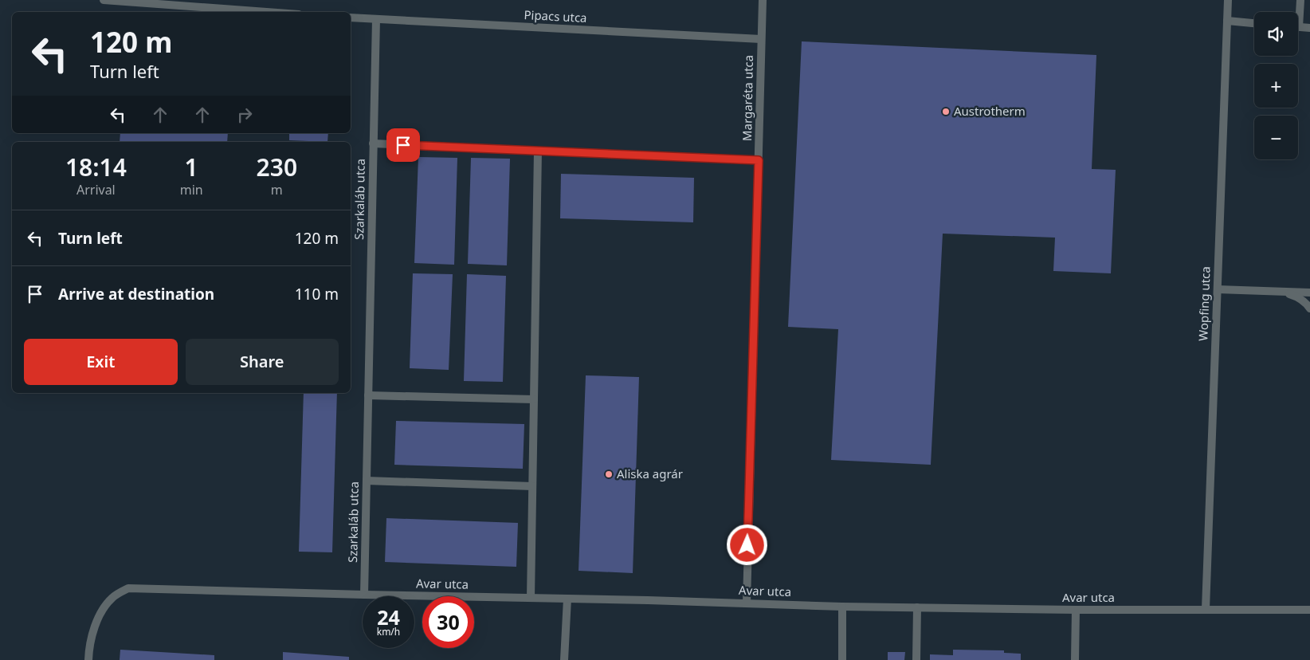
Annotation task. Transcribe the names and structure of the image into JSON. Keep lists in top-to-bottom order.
{
  "streets": {
    "street": [
      "Pipacs utca",
      "Margaréta utca",
      "Szarkaláb utca",
      "Wopfing utca",
      "Avar utca"
    ]
  },
  "crossings": [
    ["Pipacs utca", "Margaréta utca"],
    ["Pipacs utca", "Szarkaláb utca"],
    ["Margaréta utca", "Avar utca"],
    ["Szarkaláb utca", "Avar utca"],
    ["Wopfing utca", "Avar utca"]
  ],
  "places": ["Austrotherm", "Aliska agrár"],
  "page": {
    "map_buttons": ["+", "−"],
    "turn": ["120 m", "Turn left"],
    "eta": [
      "18:14",
      "Arrival",
      "1",
      "min",
      "230",
      "m"
    ],
    "list": [
      {
        "name": "Turn left",
        "value": "120 m"
      },
      {
        "name": "Arrive at destination",
        "value": "110 m"
      }
    ],
    "buttons": ["Exit", "Share"],
    "speed": "24 km/h",
    "limit": "30"
  }
}
